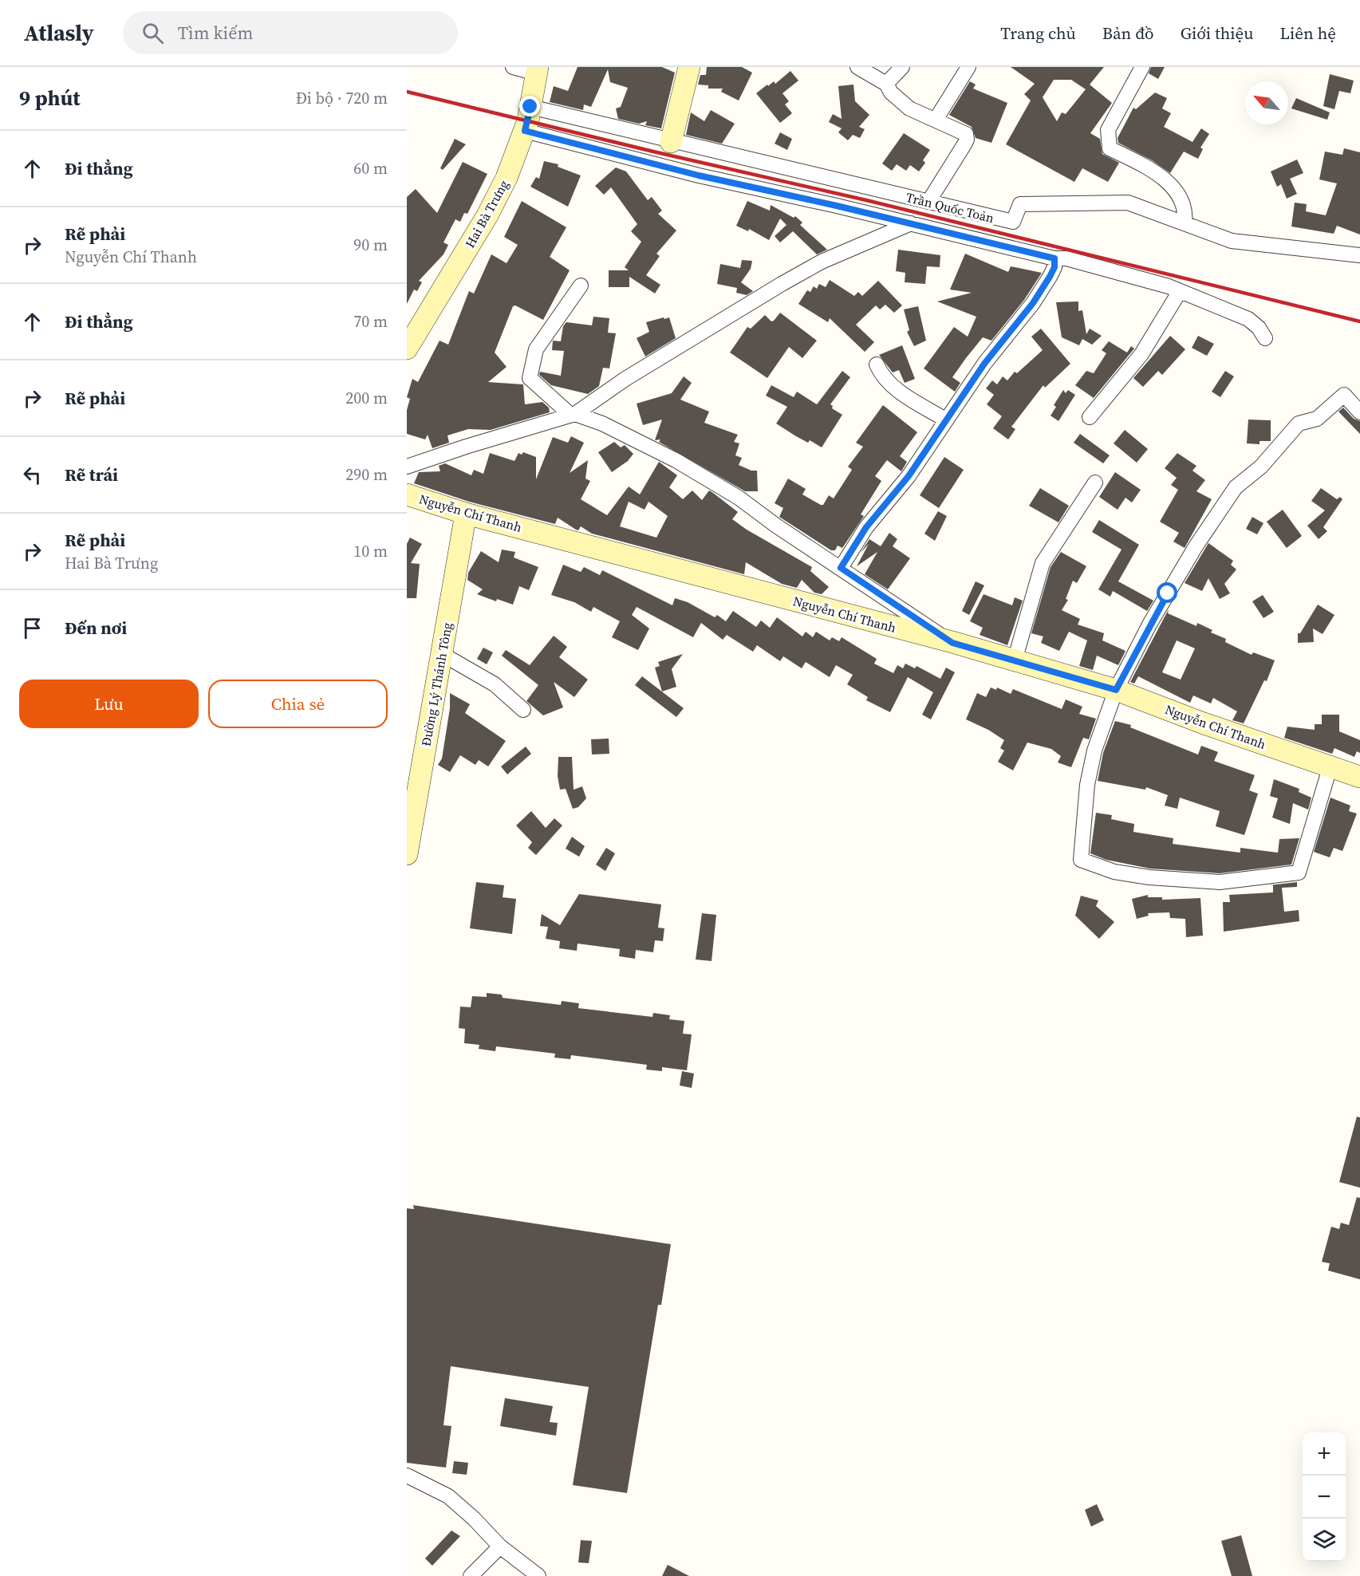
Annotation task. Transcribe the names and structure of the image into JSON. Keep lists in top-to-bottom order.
{
  "streets": {
    "main road": ["Hai Bà Trưng", "Nguyễn Chí Thanh", "Đường Lý Thánh Tông"],
    "street": ["Trần Quốc Toản"]
  },
  "crossings": [
    ["Trần Quốc Toản", "Hai Bà Trưng"],
    ["Nguyễn Chí Thanh", "Đường Lý Thánh Tông"]
  ],
  "north": "top left",
  "page": {
    "header": "Atlasly",
    "search": "Tìm kiếm",
    "nav": [
      "Trang chủ",
      "Bản đồ",
      "Giới thiệu",
      "Liên hệ"
    ],
    "heading": ["9 phút", "Đi bộ · 720 m"],
    "list": [
      ["Đi thẳng", "60 m"],
      ["Rẽ phải", "Nguyễn Chí Thanh", "90 m"],
      ["Đi thẳng", "70 m"],
      ["Rẽ phải", "200 m"],
      ["Rẽ trái", "290 m"],
      ["Rẽ phải", "Hai Bà Trưng", "10 m"],
      "Đến nơi"
    ],
    "buttons": ["Lưu", "Chia sẻ"],
    "map_buttons": ["+", "−"]
  }
}
